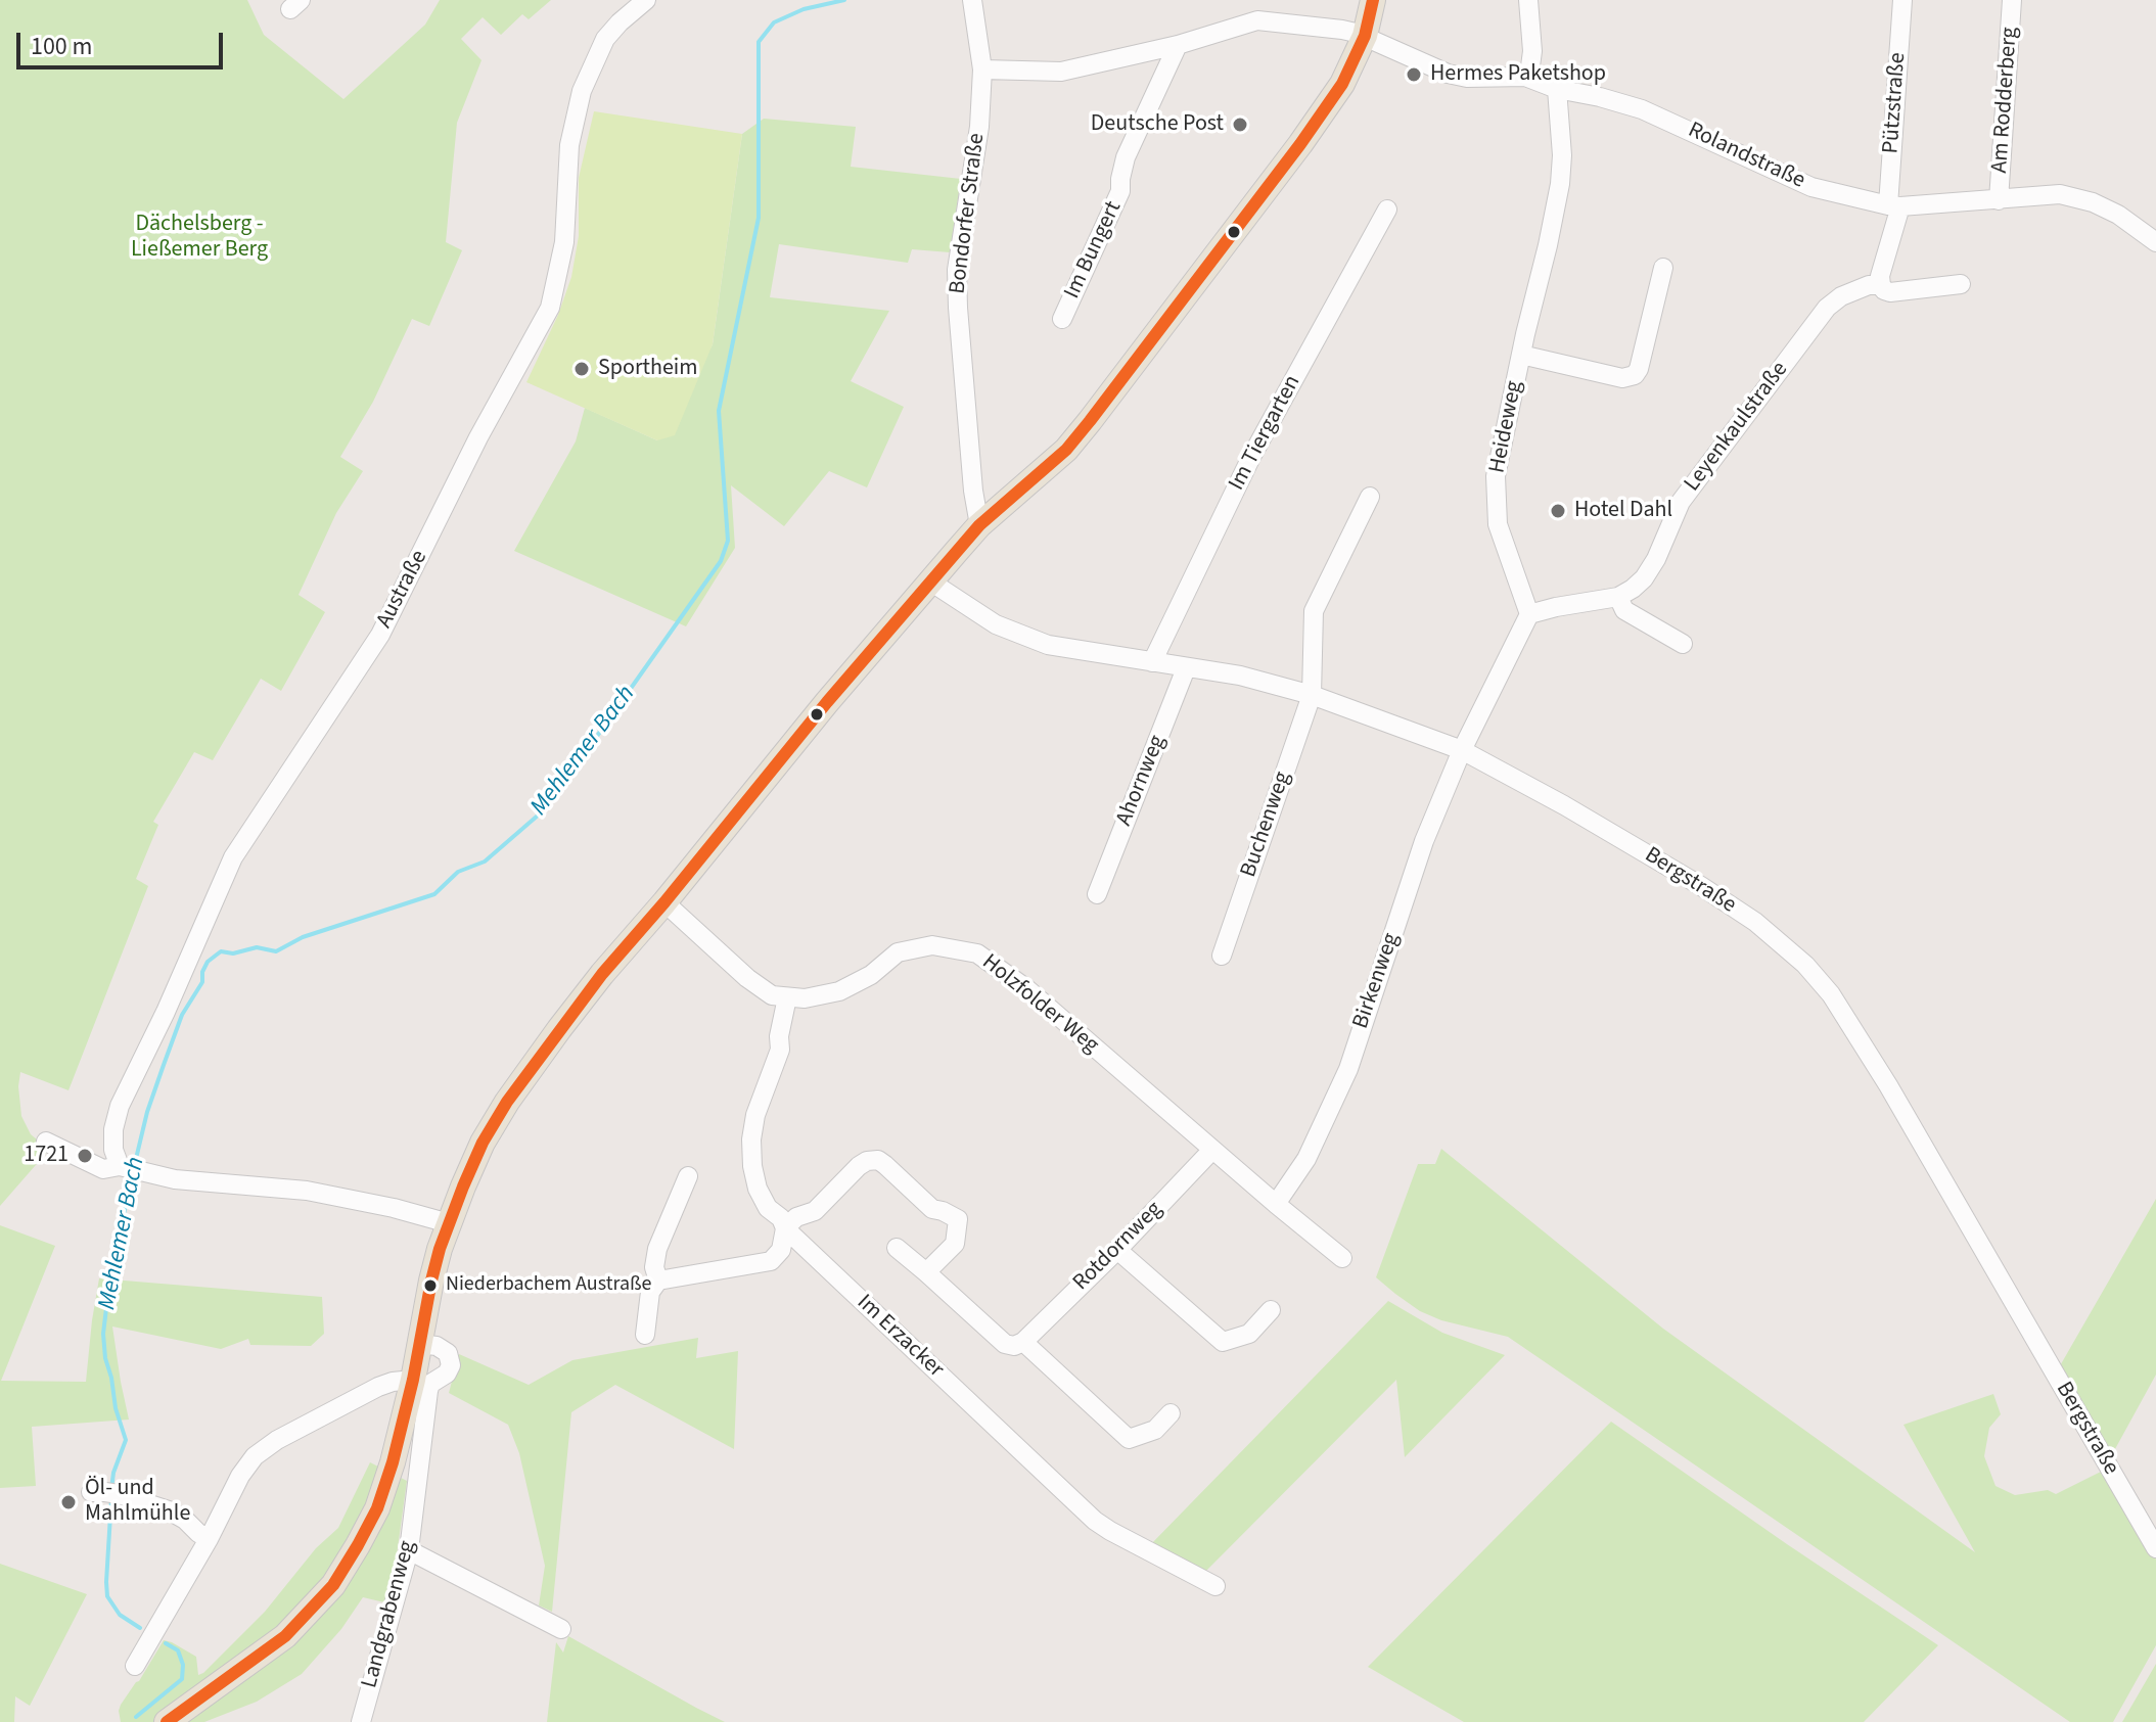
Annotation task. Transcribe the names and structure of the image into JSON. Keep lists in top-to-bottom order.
{
  "streets": {
    "street": [
      "Am Rodderberg",
      "Pützstraße",
      "Rolandstraße",
      "Bondorfer Straße",
      "Im Bungert",
      "Heideweg",
      "Leyenkaulstraße",
      "Im Tiergarten",
      "Austraße",
      "Ahornweg",
      "Buchenweg",
      "Bergstraße",
      "Birkenweg",
      "Holzfolder Weg",
      "Rotdornweg",
      "Im Erzacker",
      "Landgrabenweg"
    ]
  },
  "crossings": [
    ["Am Rodderberg", "Rolandstraße"],
    ["Pützstraße", "Rolandstraße"],
    ["Rolandstraße", "Heideweg"],
    ["Im Tiergarten", "Bergstraße"],
    ["Ahornweg", "Bergstraße"],
    ["Buchenweg", "Bergstraße"],
    ["Bergstraße", "Birkenweg"],
    ["Birkenweg", "Holzfolder Weg"],
    ["Holzfolder Weg", "Rotdornweg"],
    ["Holzfolder Weg", "Im Erzacker"]
  ],
  "water": ["Mehlemer Bach"],
  "parks": ["Dächelsberg - Ließemer Berg"],
  "places": [
    "Hermes Paketshop",
    "Deutsche Post",
    "Sportheim",
    "Hotel Dahl",
    "1721",
    "Niederbachem Austraße",
    "Öl- und Mahlmühle"
  ],
  "scale_bar": "100 m"
}
